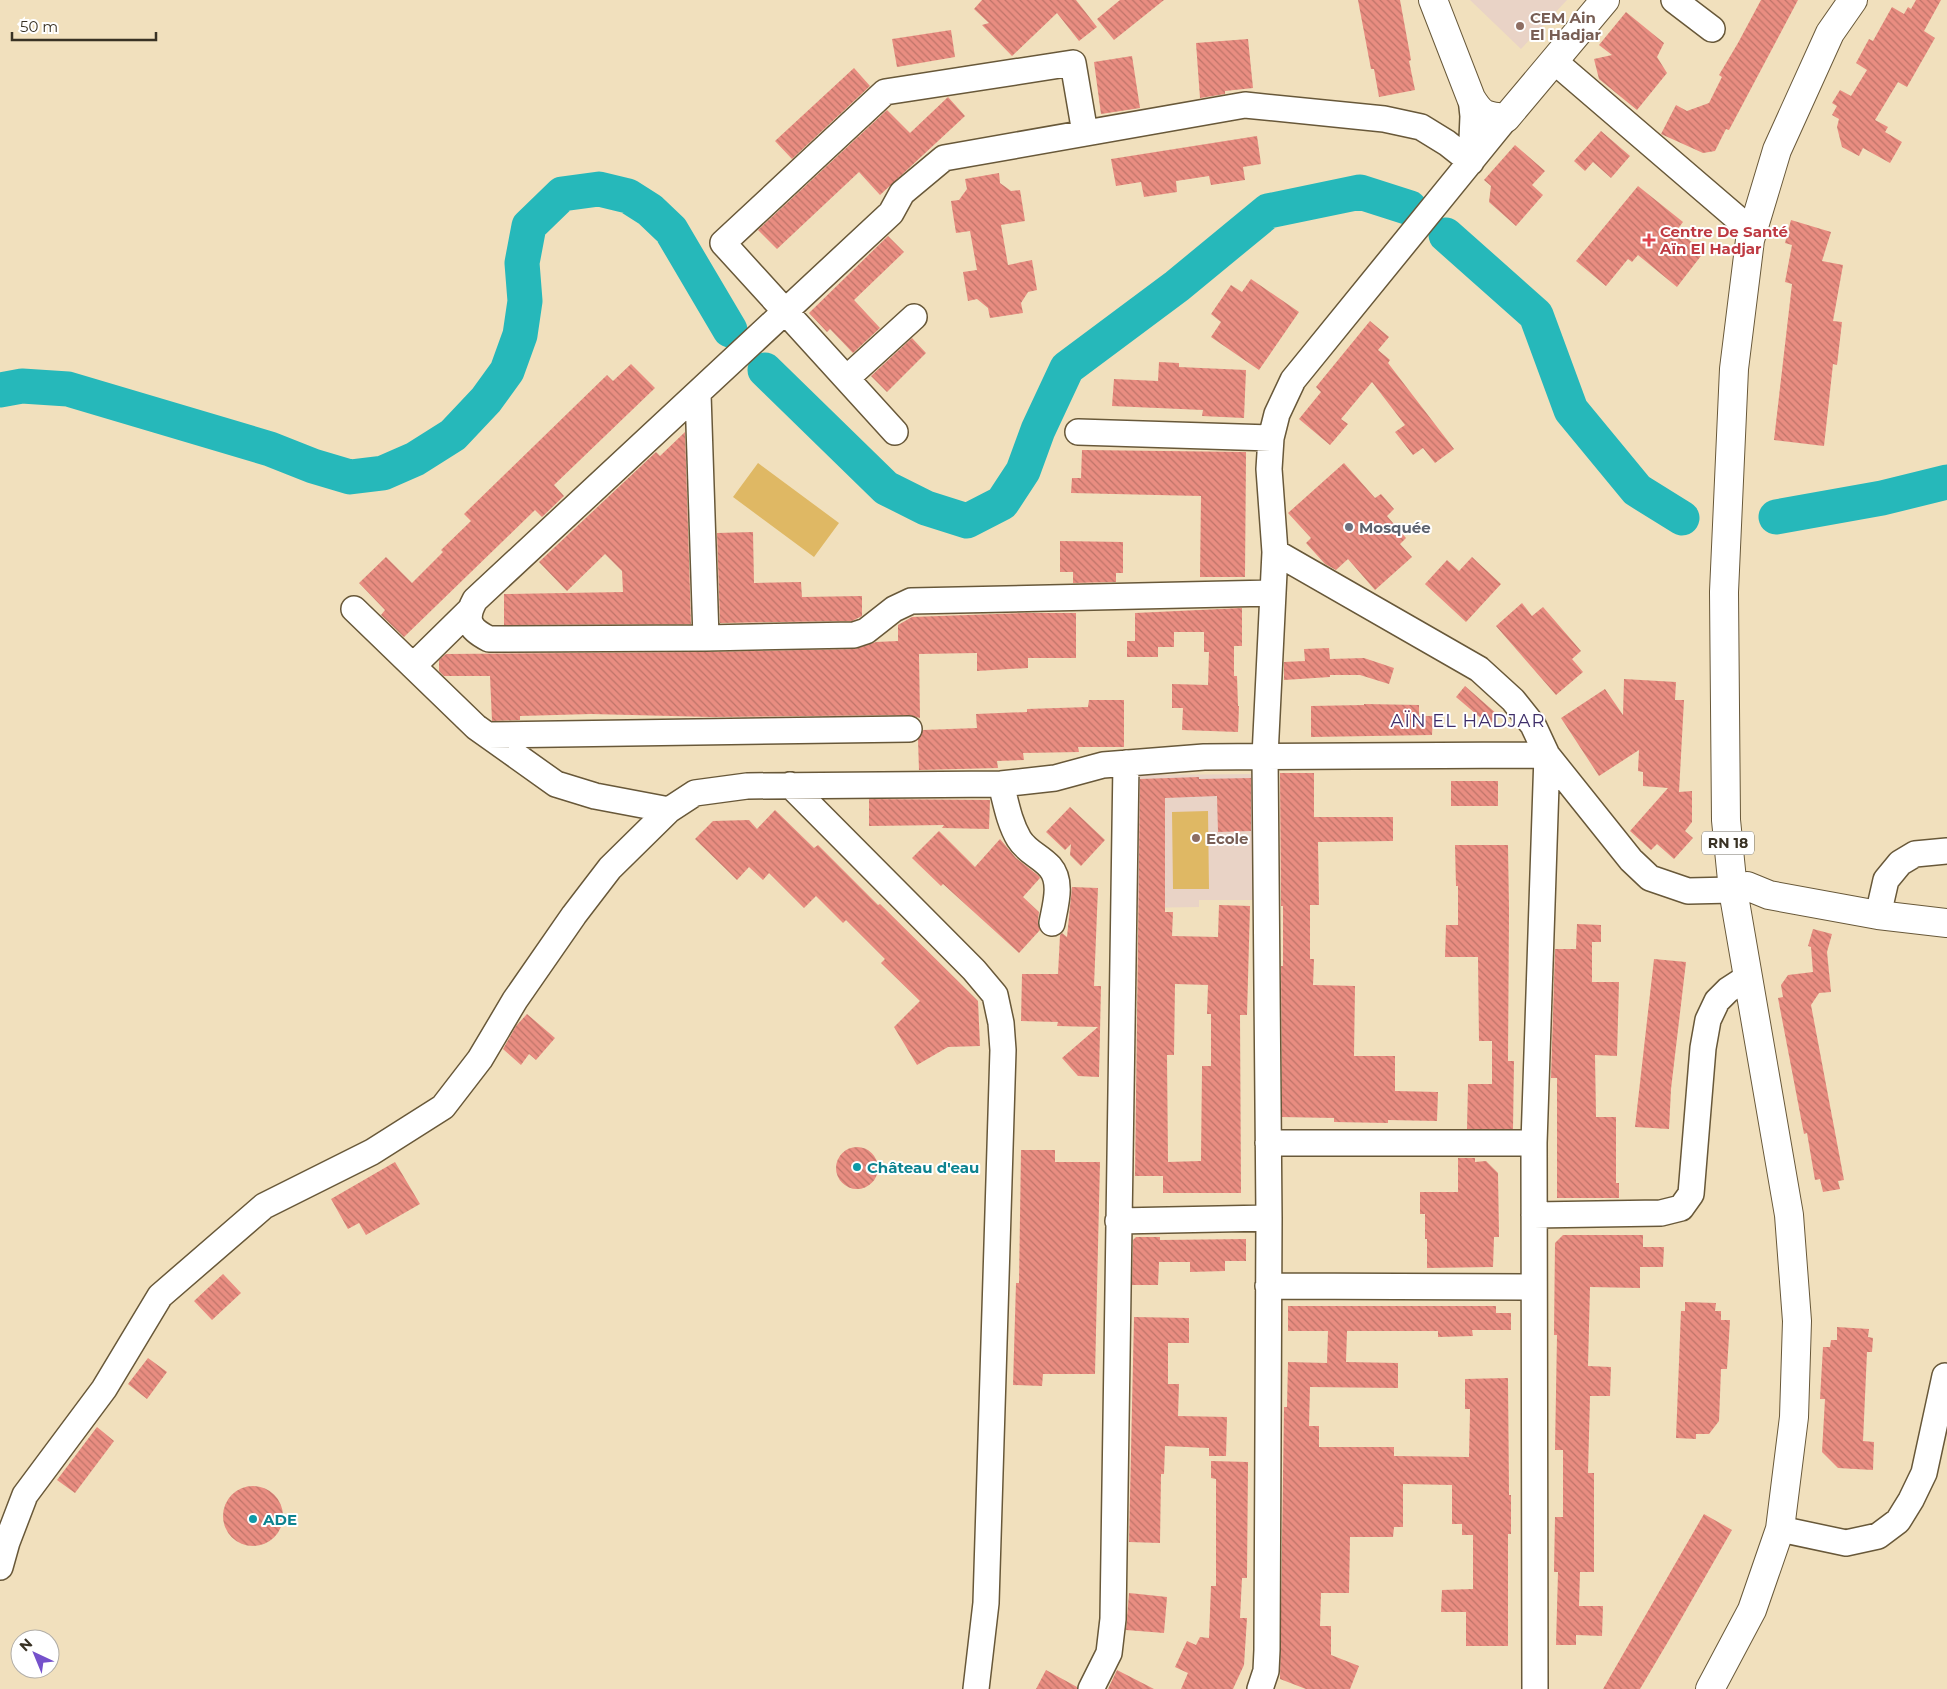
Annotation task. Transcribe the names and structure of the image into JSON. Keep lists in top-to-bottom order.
{
  "streets": {
    "main road": ["RN 18"]
  },
  "districts": ["AÏN EL HADJAR"],
  "places": {
    "other": [
      "CEM Ain El Hadjar",
      "Mosquée",
      "Ecole",
      "Château d'eau",
      "ADE"
    ],
    "health": ["Centre De Santé Aïn El Hadjar"]
  },
  "scale_bar": "50 m",
  "north": "top left"
}
